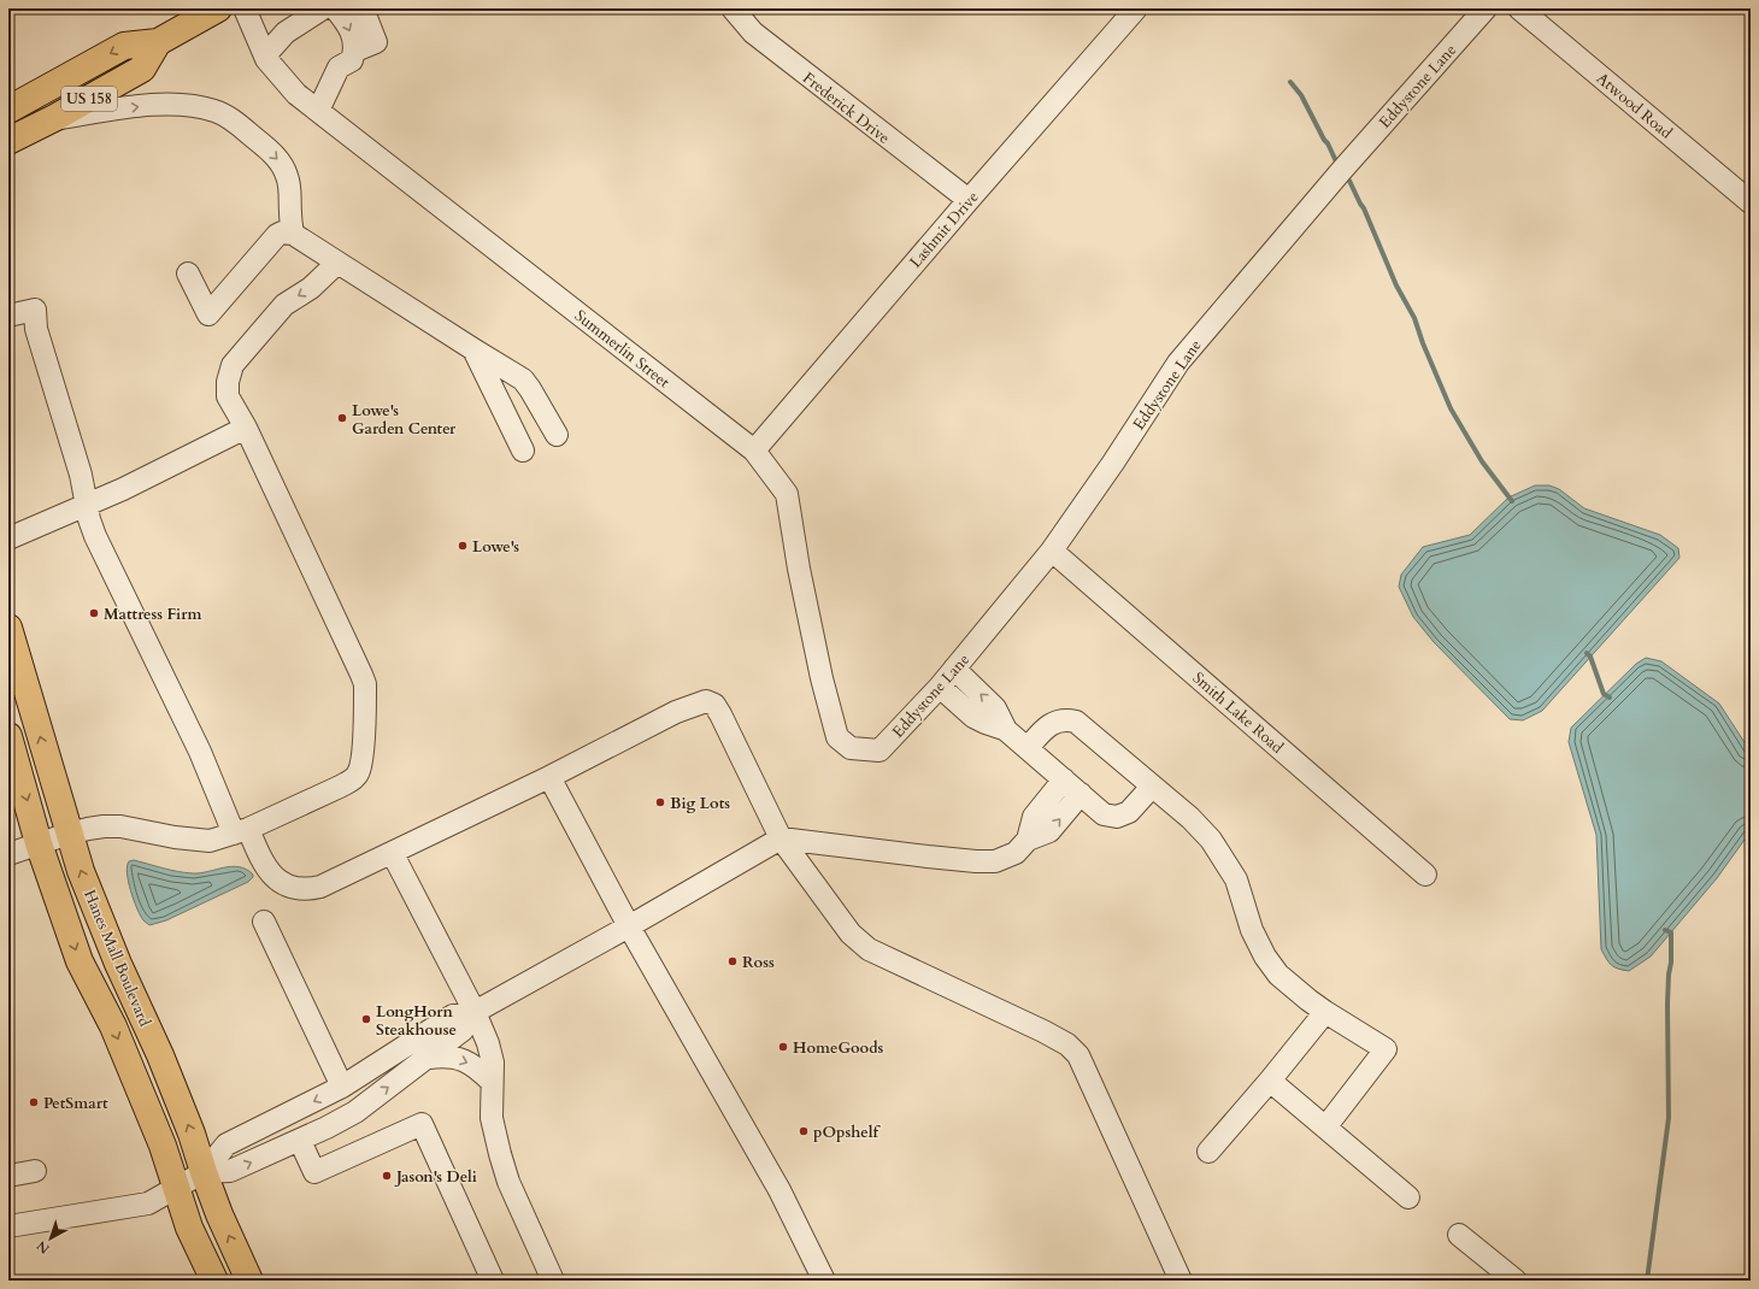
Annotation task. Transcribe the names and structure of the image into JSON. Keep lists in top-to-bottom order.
{
  "streets": {
    "main road": ["US 158", "Hanes Mall Boulevard"],
    "street": [
      "Eddystone Lane",
      "Atwood Road",
      "Frederick Drive",
      "Lashmit Drive",
      "Summerlin Street",
      "Smith Lake Road"
    ]
  },
  "crossings": [
    ["Eddystone Lane", "Summerlin Street"],
    ["Eddystone Lane", "Smith Lake Road"],
    ["Frederick Drive", "Lashmit Drive"],
    ["Lashmit Drive", "Summerlin Street"]
  ],
  "places": [
    "Lowe's Garden Center",
    "Lowe's",
    "Mattress Firm",
    "Big Lots",
    "Ross",
    "LongHorn Steakhouse",
    "HomeGoods",
    "PetSmart",
    "pOpshelf",
    "Jason's Deli"
  ],
  "north": "bottom left"
}
